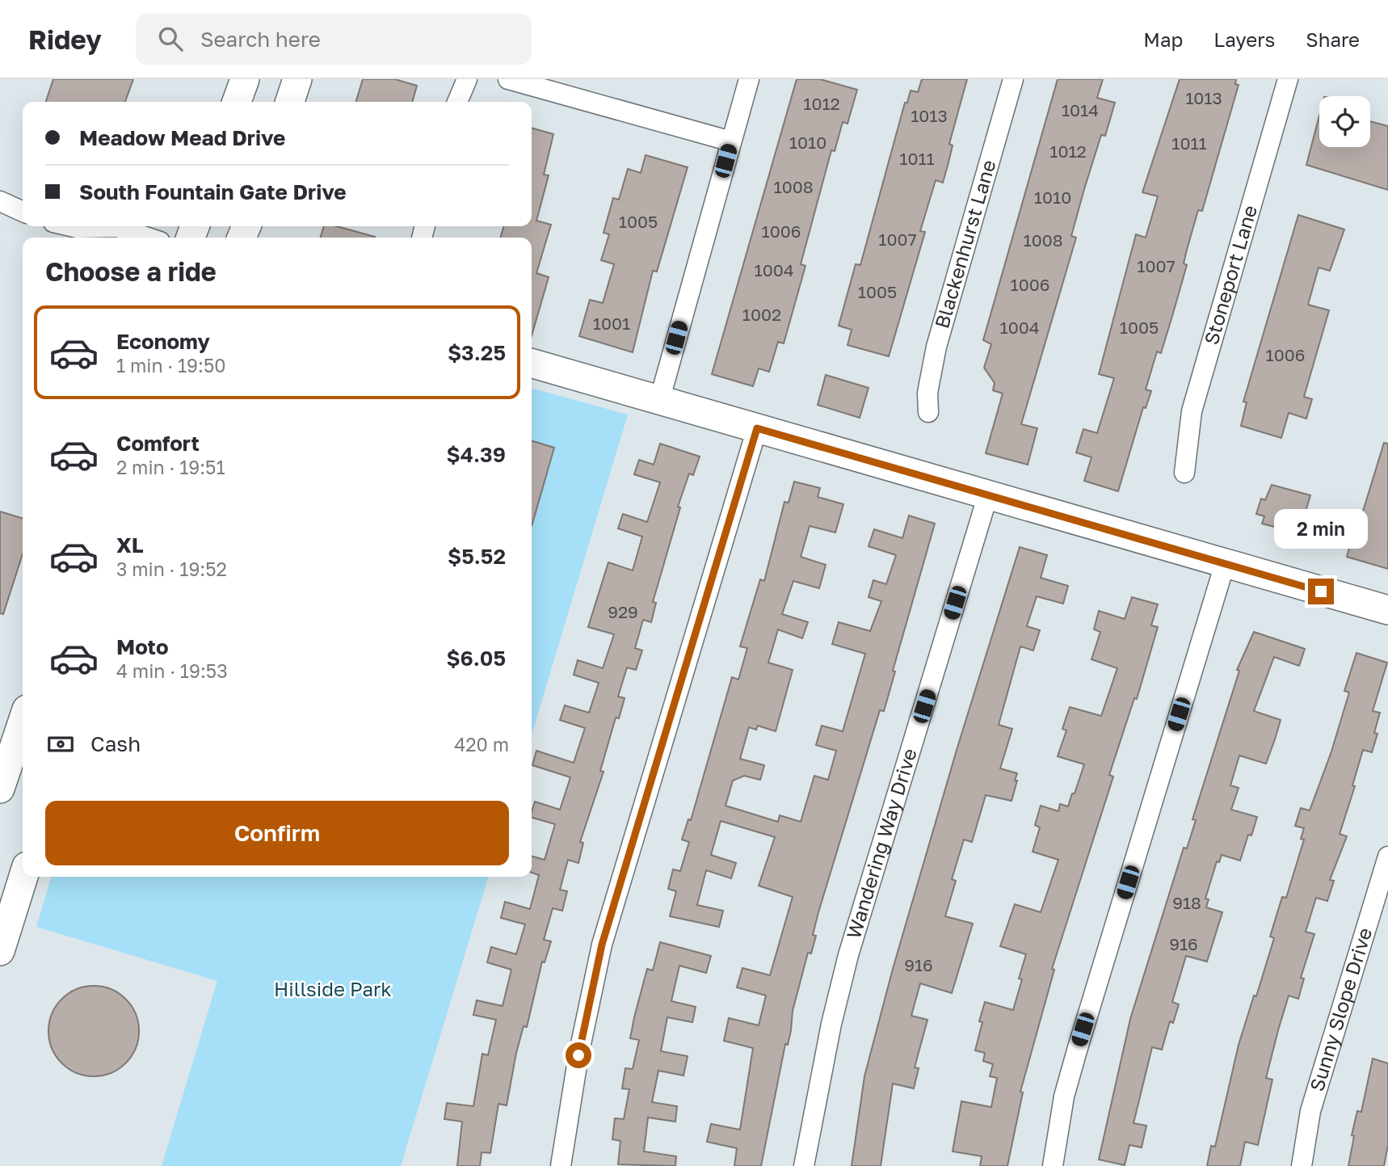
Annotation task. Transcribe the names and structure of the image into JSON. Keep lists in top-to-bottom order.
{
  "streets": {
    "street": [
      "Blackenhurst Lane",
      "Stoneport Lane",
      "Wandering Way Drive",
      "Sunny Slope Drive"
    ]
  },
  "parks": ["Hillside Park"],
  "house_numbers": [
    "1013",
    "1012",
    "1014",
    "1013",
    "1010",
    "1011",
    "1012",
    "1011",
    "1008",
    "1010",
    "1005",
    "1006",
    "1007",
    "1008",
    "1007",
    "1004",
    "1006",
    "1005",
    "1002",
    "1001",
    "1004",
    "1005",
    "1006",
    "929",
    "918",
    "916",
    "916"
  ],
  "page": {
    "header": "Ridey",
    "search": "Search here",
    "nav": ["Map", "Layers", "Share"],
    "banner": ["Meadow Mead Drive", "South Fountain Gate Drive"],
    "heading": "Choose a ride",
    "list": [
      {
        "name": "Economy",
        "note": "1 min · 19:50",
        "value": "$3.25"
      },
      {
        "name": "Comfort",
        "note": "2 min · 19:51",
        "value": "$4.39"
      },
      {
        "name": "XL",
        "note": "3 min · 19:52",
        "value": "$5.52"
      },
      {
        "name": "Moto",
        "note": "4 min · 19:53",
        "value": "$6.05"
      }
    ],
    "bubble": "2 min",
    "pay": ["Cash", "420 m"],
    "buttons": "Confirm"
  }
}
